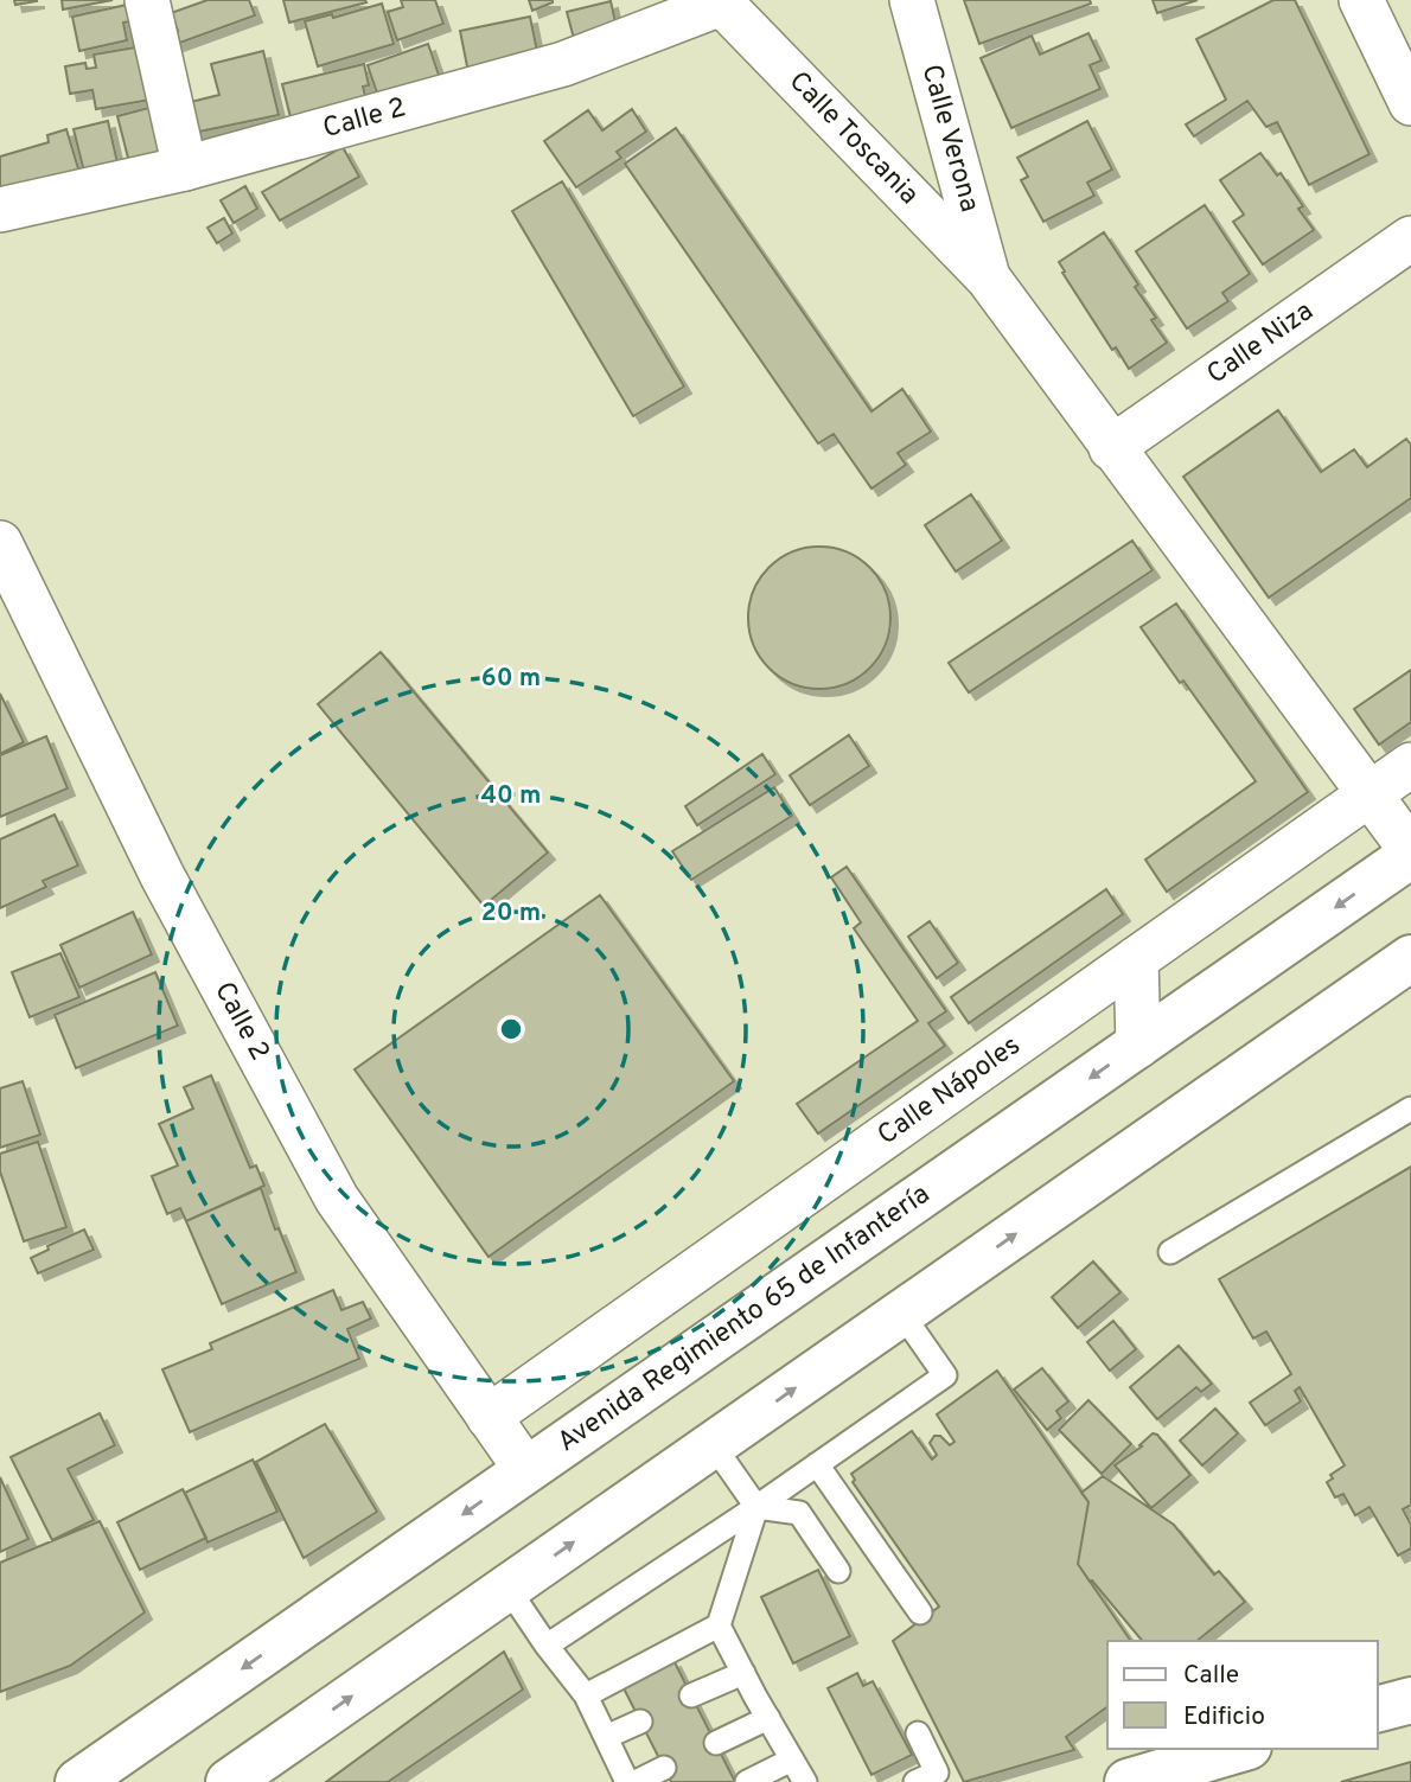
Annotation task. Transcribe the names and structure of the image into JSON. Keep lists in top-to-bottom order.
{
  "streets": {
    "main road": ["Avenida Regimiento 65 de Infantería"],
    "street": [
      "Calle 2",
      "Calle Toscania",
      "Calle Verona",
      "Calle Niza",
      "Calle Nápoles"
    ]
  },
  "crossings": [
    ["Calle 2", "Calle Toscania"],
    ["Calle 2", "Calle Nápoles"],
    ["Calle 2", "Avenida Regimiento 65 de Infantería"],
    ["Calle Toscania", "Calle Verona"]
  ],
  "legend": ["Calle", "Edificio"],
  "rings": ["60 m", "40 m", "20 m"]
}
